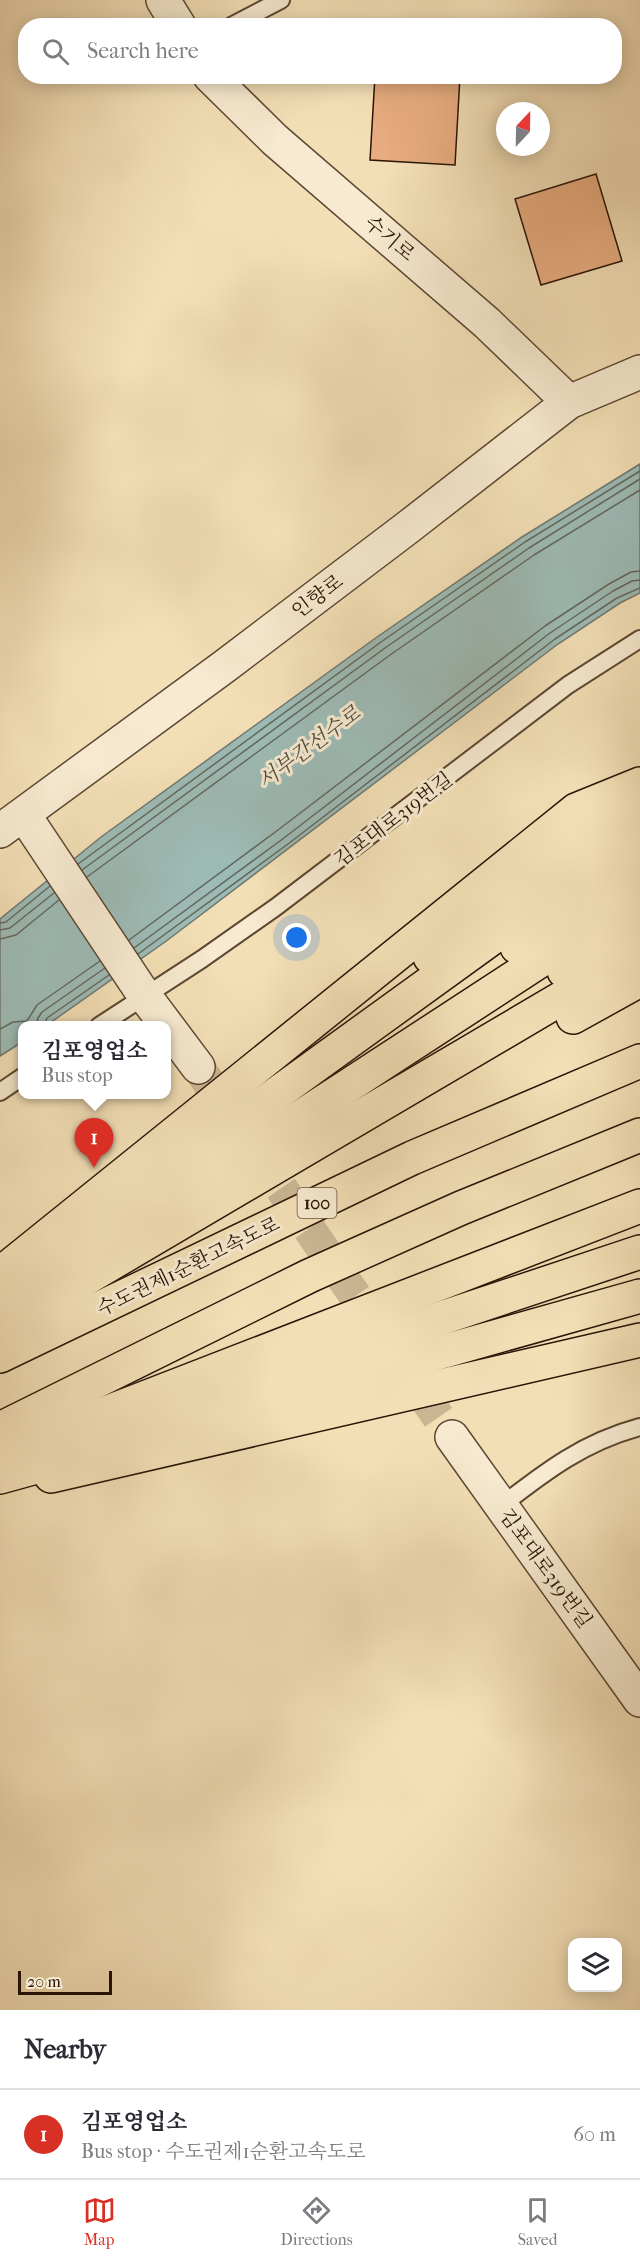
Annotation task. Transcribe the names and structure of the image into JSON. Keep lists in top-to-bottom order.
{
  "streets": {
    "highway": ["100", "수도권제1순환고속도로"],
    "street": ["수기로", "인향로", "김포대로319번길"]
  },
  "crossings": [
    ["수기로", "인향로"]
  ],
  "water": ["서부간선수로"],
  "scale_bar": "20 m",
  "north": "top",
  "page": {
    "search": "Search here",
    "popup": ["김포영업소", "Bus stop"],
    "pins": "1",
    "scale": "20 m",
    "heading": "Nearby",
    "list": [
      {
        "mark": "1",
        "name": "김포영업소",
        "note": "Bus stop · 수도권제1순환고속도로",
        "value": "60 m"
      }
    ],
    "nav": ["Map", "Directions", "Saved"]
  }
}
